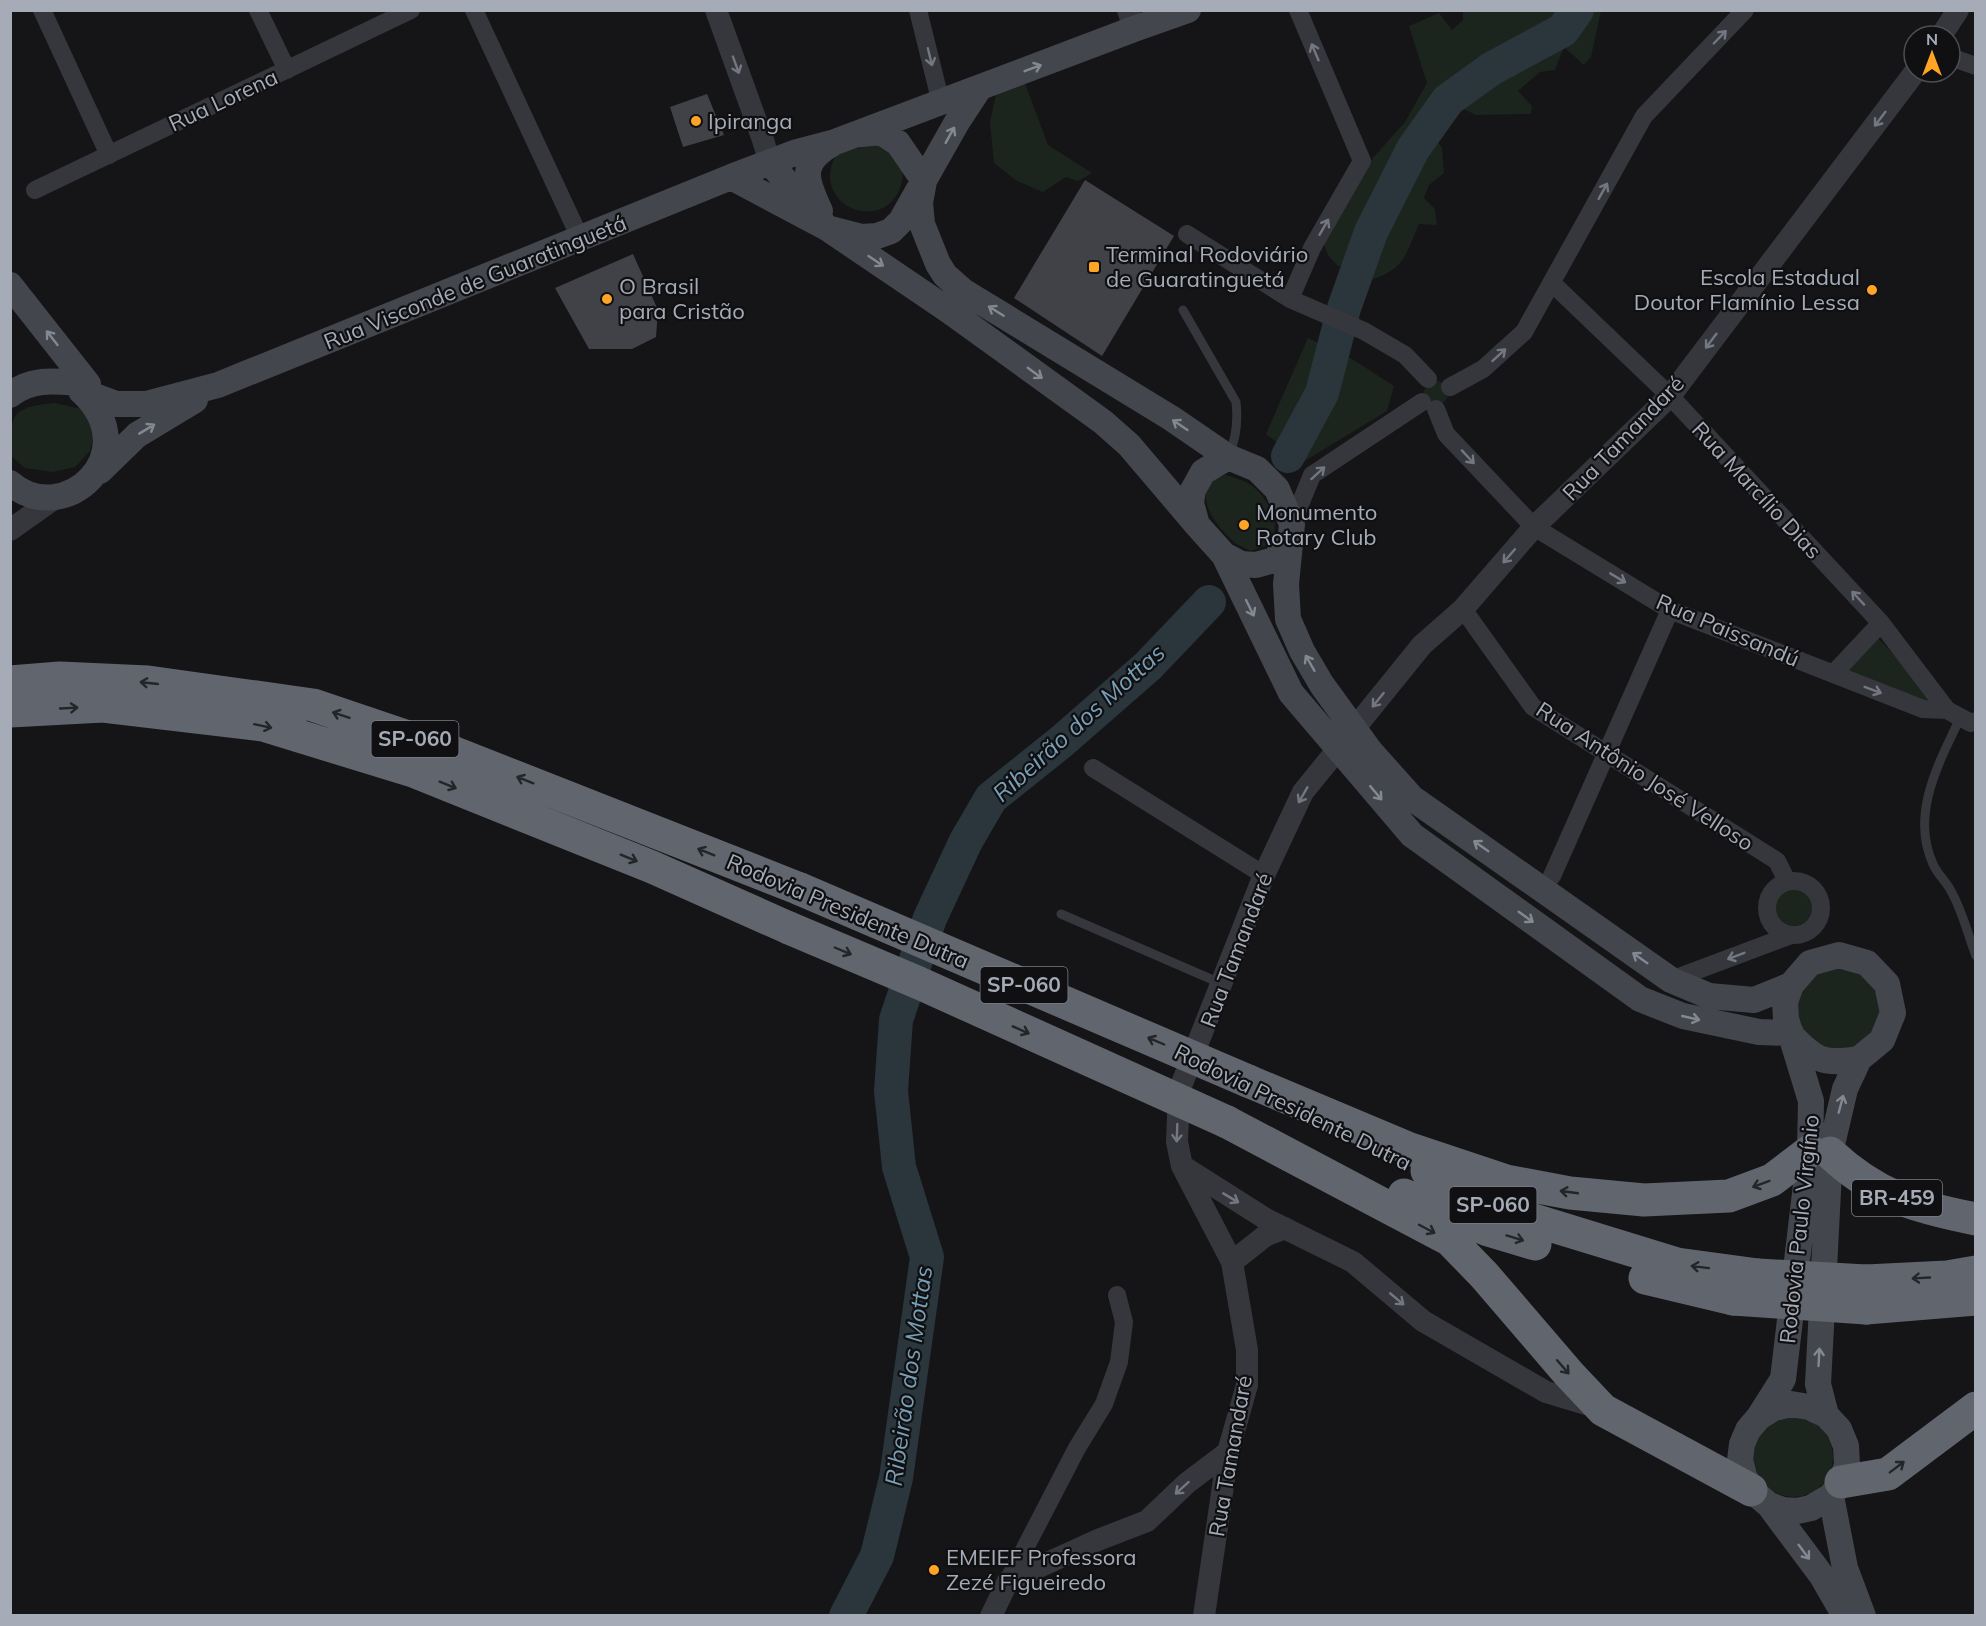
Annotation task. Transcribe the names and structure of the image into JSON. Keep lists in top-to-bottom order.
{
  "streets": {
    "highway": ["SP-060", "Rodovia Presidente Dutra", "BR-459"],
    "main road": ["Rua Visconde de Guaratinguetá", "Rodovia Paulo Virgínio"],
    "street": [
      "Rua Lorena",
      "Rua Tamandaré",
      "Rua Marcílio Dias",
      "Rua Paissandú",
      "Rua Antônio José Velloso"
    ]
  },
  "crossings": [
    ["Rua Tamandaré", "Rua Marcílio Dias"],
    ["Rua Tamandaré", "Rua Paissandú"],
    ["Rua Tamandaré", "Rua Antônio José Velloso"],
    ["Rua Marcílio Dias", "Rua Paissandú"],
    ["BR-459", "Rodovia Paulo Virgínio"]
  ],
  "one_way": ["Rua Marcílio Dias", "Rua Paissandú"],
  "water": ["Ribeirão dos Mottas"],
  "places": {
    "other": [
      "Ipiranga",
      "Escola Estadual Doutor Flamínio Lessa",
      "O Brasil para Cristão",
      "Monumento Rotary Club",
      "EMEIEF Professora Zezé Figueiredo"
    ],
    "transit": ["Terminal Rodoviário de Guaratinguetá"]
  },
  "north": "top"
}
